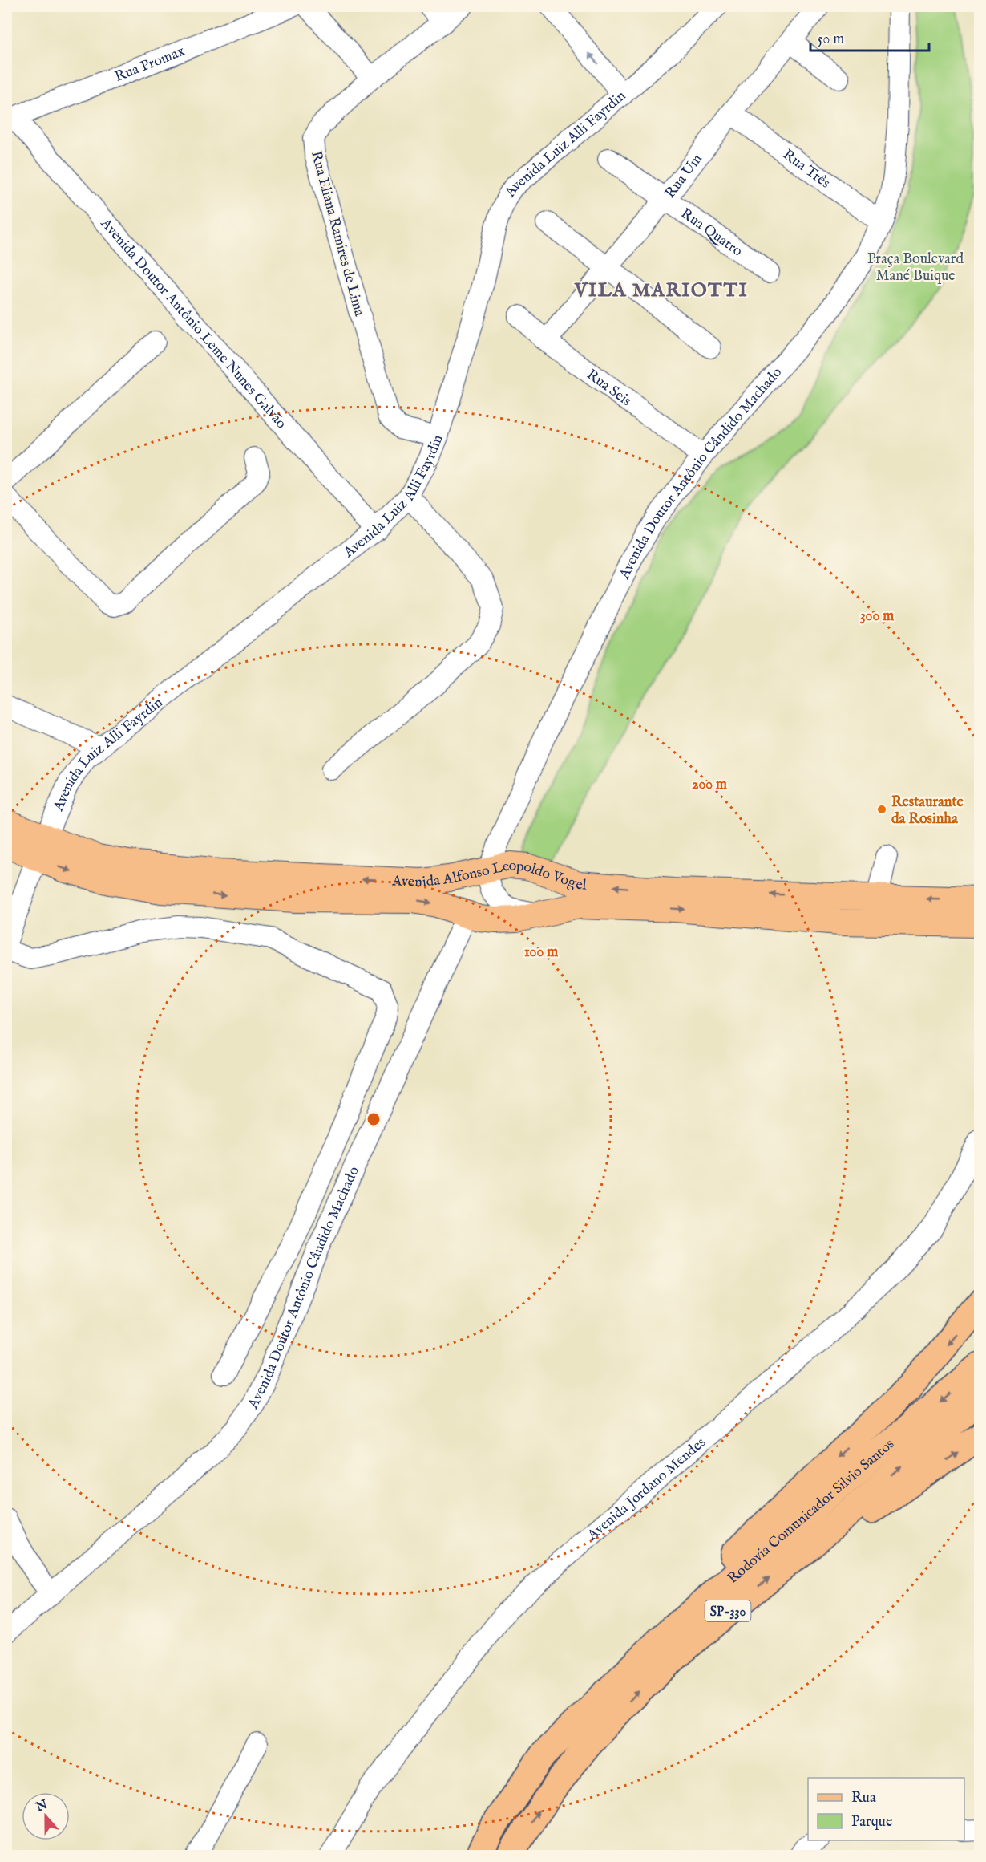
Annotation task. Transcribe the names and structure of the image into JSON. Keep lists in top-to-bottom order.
{
  "streets": {
    "highway": ["Rodovia Comunicador Silvio Santos", "SP-330"],
    "main road": ["Avenida Alfonso Leopoldo Vogel"],
    "street": [
      "Rua Promax",
      "Avenida Luiz Alli Fayrdin",
      "Rua Três",
      "Rua Um",
      "Rua Quatro",
      "Rua Eliana Ramires de Lima",
      "Avenida Doutor Antônio Leme Nunes Galvão",
      "Rua Seis",
      "Avenida Doutor Antônio Cândido Machado",
      "Avenida Jordano Mendes"
    ]
  },
  "crossings": [
    ["Rua Promax", "Avenida Doutor Antônio Leme Nunes Galvão"],
    ["Avenida Luiz Alli Fayrdin", "Rua Eliana Ramires de Lima"],
    ["Avenida Luiz Alli Fayrdin", "Avenida Doutor Antônio Leme Nunes Galvão"],
    ["Avenida Luiz Alli Fayrdin", "Avenida Alfonso Leopoldo Vogel"],
    ["Rua Três", "Rua Um"],
    ["Rua Três", "Avenida Doutor Antônio Cândido Machado"],
    ["Rua Um", "Rua Quatro"],
    ["Rua Um", "Rua Seis"],
    ["Rua Seis", "Avenida Doutor Antônio Cândido Machado"],
    ["Avenida Doutor Antônio Cândido Machado", "Avenida Alfonso Leopoldo Vogel"]
  ],
  "districts": ["VILA MARIOTTI"],
  "parks": ["Praça Boulevard Mané Buique"],
  "places": ["Restaurante da Rosinha"],
  "legend": ["Rua", "Parque"],
  "scale_bar": "50 m",
  "north": "top",
  "rings": ["300 m", "200 m", "100 m"]
}
